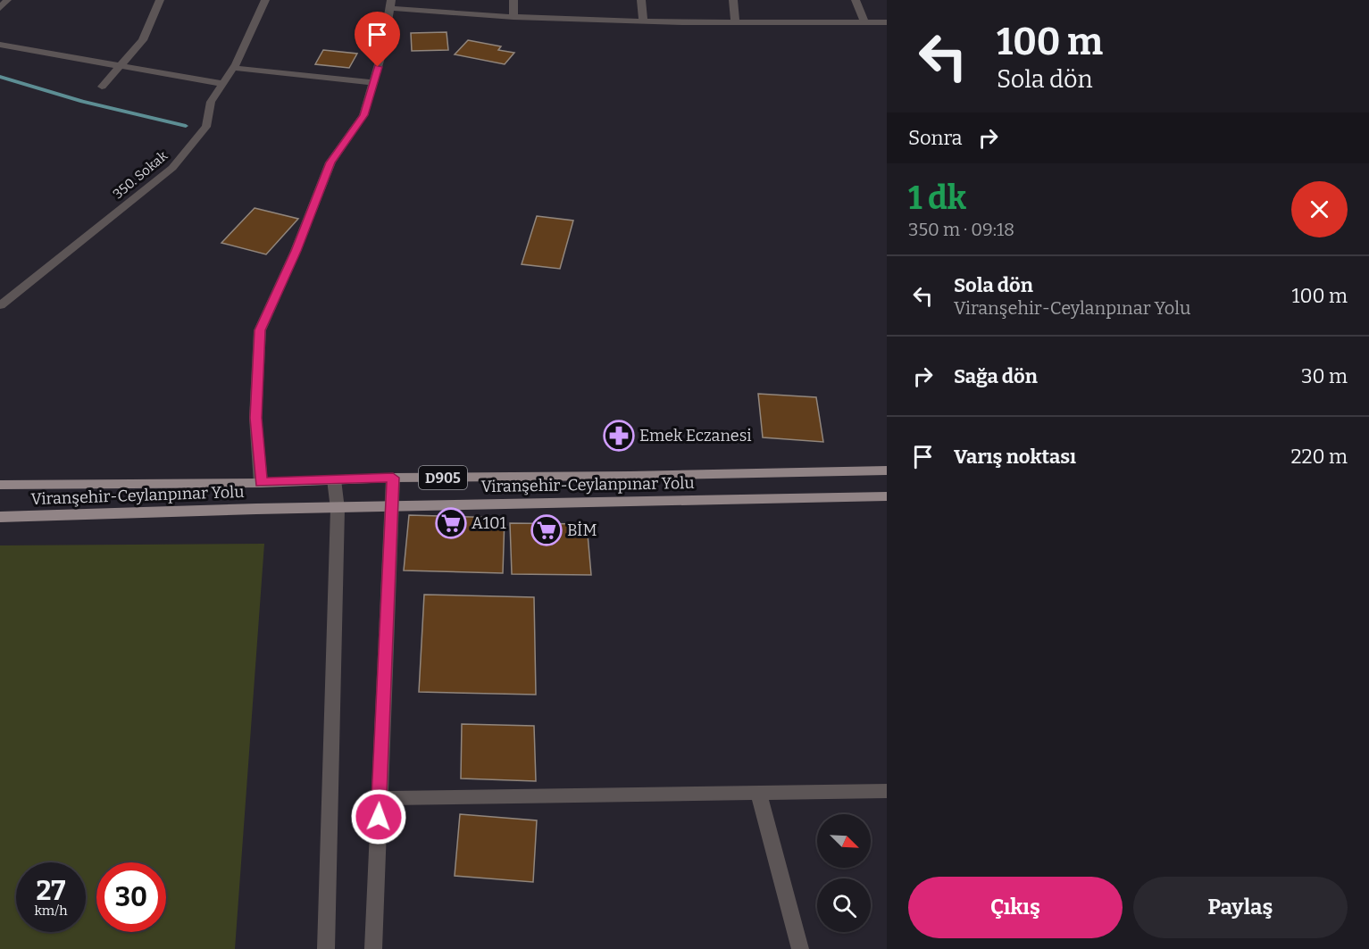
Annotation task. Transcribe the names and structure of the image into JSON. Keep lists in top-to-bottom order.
{
  "streets": {
    "main road": ["D905", "Viranşehir-Ceylanpınar Yolu"],
    "street": ["350. Sokak"]
  },
  "places": {
    "pharmacy": ["Emek Eczanesi"],
    "supermarket": ["A101", "BİM"]
  },
  "north": "bottom right",
  "page": {
    "turn": ["100 m", "Sola dön"],
    "then": "Sonra",
    "heading": ["1 dk", "350 m · 09:18"],
    "list": [
      {
        "name": "Sola dön",
        "note": "Viranşehir-Ceylanpınar Yolu",
        "value": "100 m"
      },
      {
        "name": "Sağa dön",
        "value": "30 m"
      },
      {
        "name": "Varış noktası",
        "value": "220 m"
      }
    ],
    "speed": "27 km/h",
    "limit": "30",
    "buttons": ["Çıkış", "Paylaş"]
  }
}
